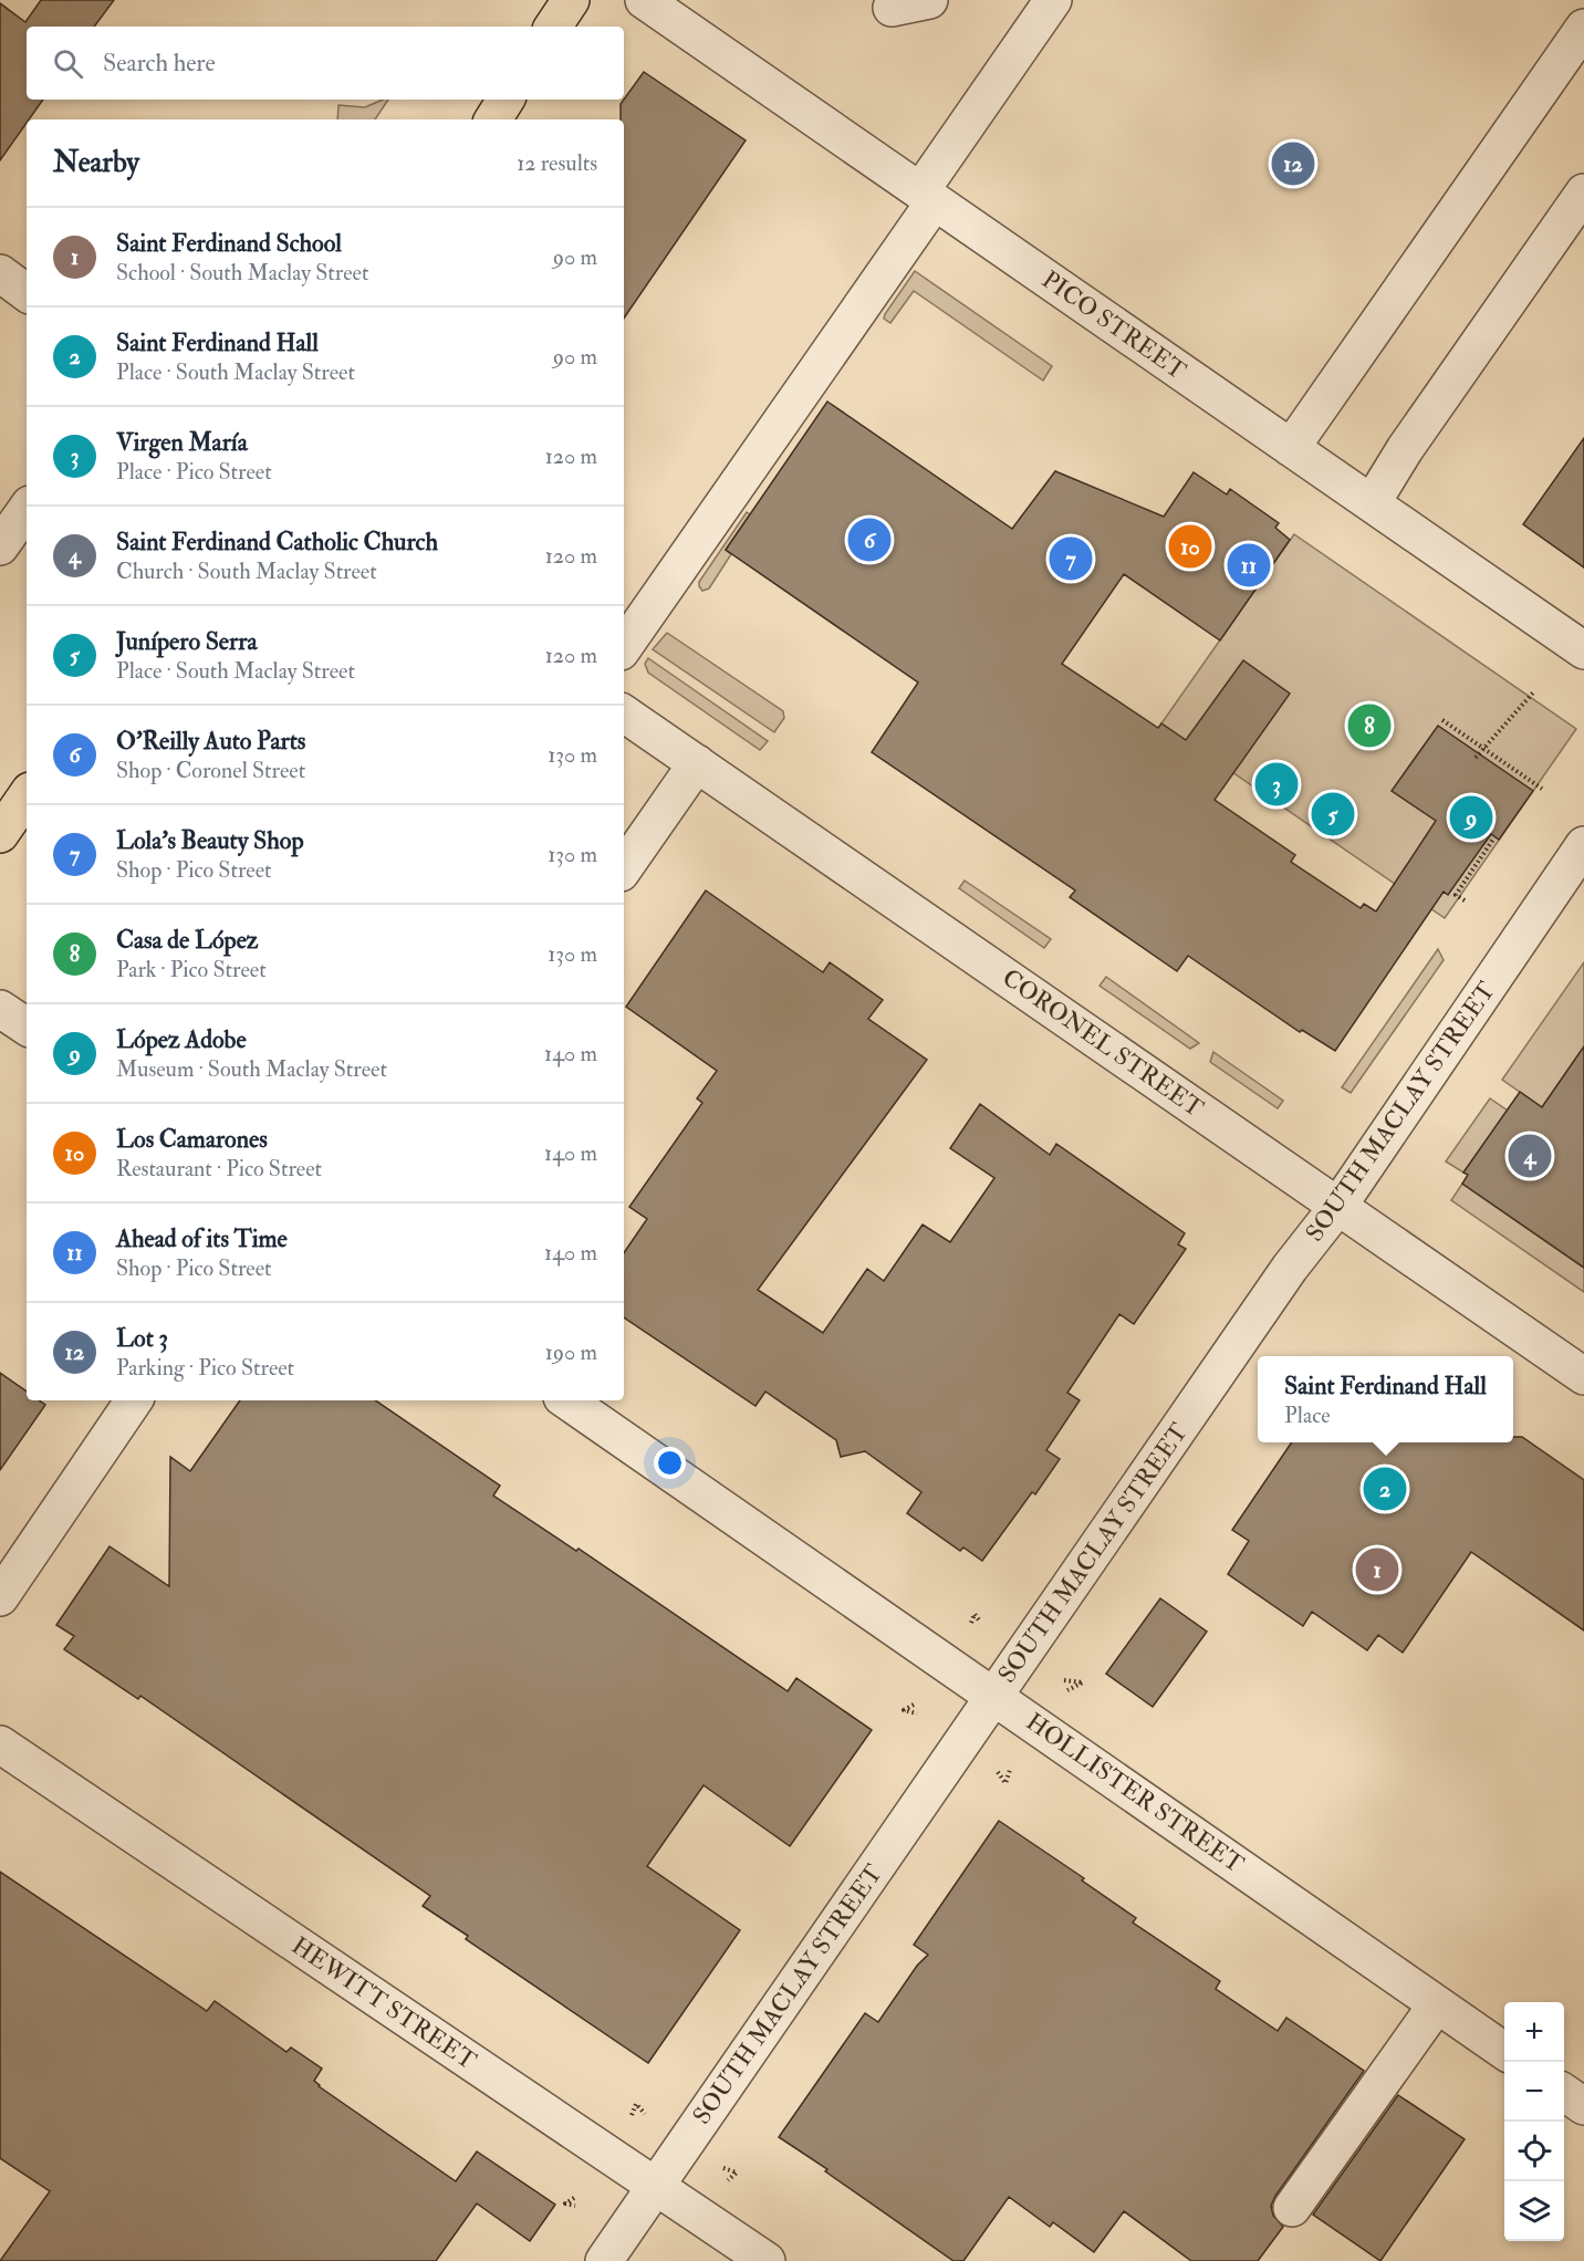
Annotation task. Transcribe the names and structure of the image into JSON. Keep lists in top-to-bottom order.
{
  "streets": {
    "street": [
      "PICO STREET",
      "CORONEL STREET",
      "SOUTH MACLAY STREET",
      "HOLLISTER STREET",
      "HEWITT STREET"
    ]
  },
  "crossings": [
    ["CORONEL STREET", "SOUTH MACLAY STREET"],
    ["SOUTH MACLAY STREET", "HOLLISTER STREET"],
    ["SOUTH MACLAY STREET", "HEWITT STREET"]
  ],
  "page": {
    "search": "Search here",
    "heading": ["Nearby", "12 results"],
    "pins": [
      "12",
      "6",
      "10",
      "7",
      "11",
      "8",
      "3",
      "5",
      "9",
      "4",
      "2",
      "1"
    ],
    "list": [
      {
        "mark": "1",
        "name": "Saint Ferdinand School",
        "note": "School · South Maclay Street",
        "value": "90 m"
      },
      {
        "mark": "2",
        "name": "Saint Ferdinand Hall",
        "note": "Place · South Maclay Street",
        "value": "90 m"
      },
      {
        "mark": "3",
        "name": "Virgen María",
        "note": "Place · Pico Street",
        "value": "120 m"
      },
      {
        "mark": "4",
        "name": "Saint Ferdinand Catholic Church",
        "note": "Church · South Maclay Street",
        "value": "120 m"
      },
      {
        "mark": "5",
        "name": "Junípero Serra",
        "note": "Place · South Maclay Street",
        "value": "120 m"
      },
      {
        "mark": "6",
        "name": "O'Reilly Auto Parts",
        "note": "Shop · Coronel Street",
        "value": "130 m"
      },
      {
        "mark": "7",
        "name": "Lola's Beauty Shop",
        "note": "Shop · Pico Street",
        "value": "130 m"
      },
      {
        "mark": "8",
        "name": "Casa de López",
        "note": "Park · Pico Street",
        "value": "130 m"
      },
      {
        "mark": "9",
        "name": "López Adobe",
        "note": "Museum · South Maclay Street",
        "value": "140 m"
      },
      {
        "mark": "10",
        "name": "Los Camarones",
        "note": "Restaurant · Pico Street",
        "value": "140 m"
      },
      {
        "mark": "11",
        "name": "Ahead of its Time",
        "note": "Shop · Pico Street",
        "value": "140 m"
      },
      {
        "mark": "12",
        "name": "Lot 3",
        "note": "Parking · Pico Street",
        "value": "190 m"
      }
    ],
    "popup": ["Saint Ferdinand Hall", "Place"],
    "map_buttons": ["+", "−"]
  }
}
